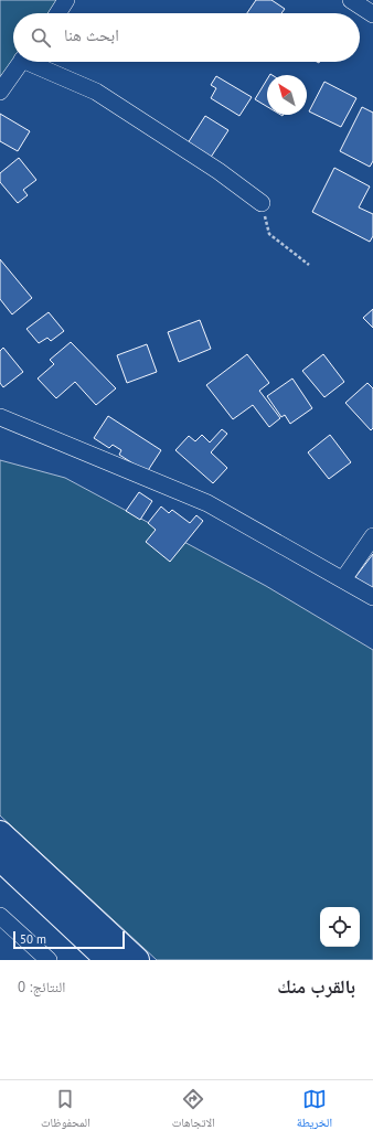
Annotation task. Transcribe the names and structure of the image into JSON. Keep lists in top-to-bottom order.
{
  "scale_bar": "50 m",
  "north": "top left",
  "page": {
    "search": "ابحث هنا",
    "scale": "50 m",
    "heading": ["بالقرب منك", "النتائج: 0"],
    "nav": ["الخريطة", "الاتجاهات", "المحفوظات"]
  }
}
